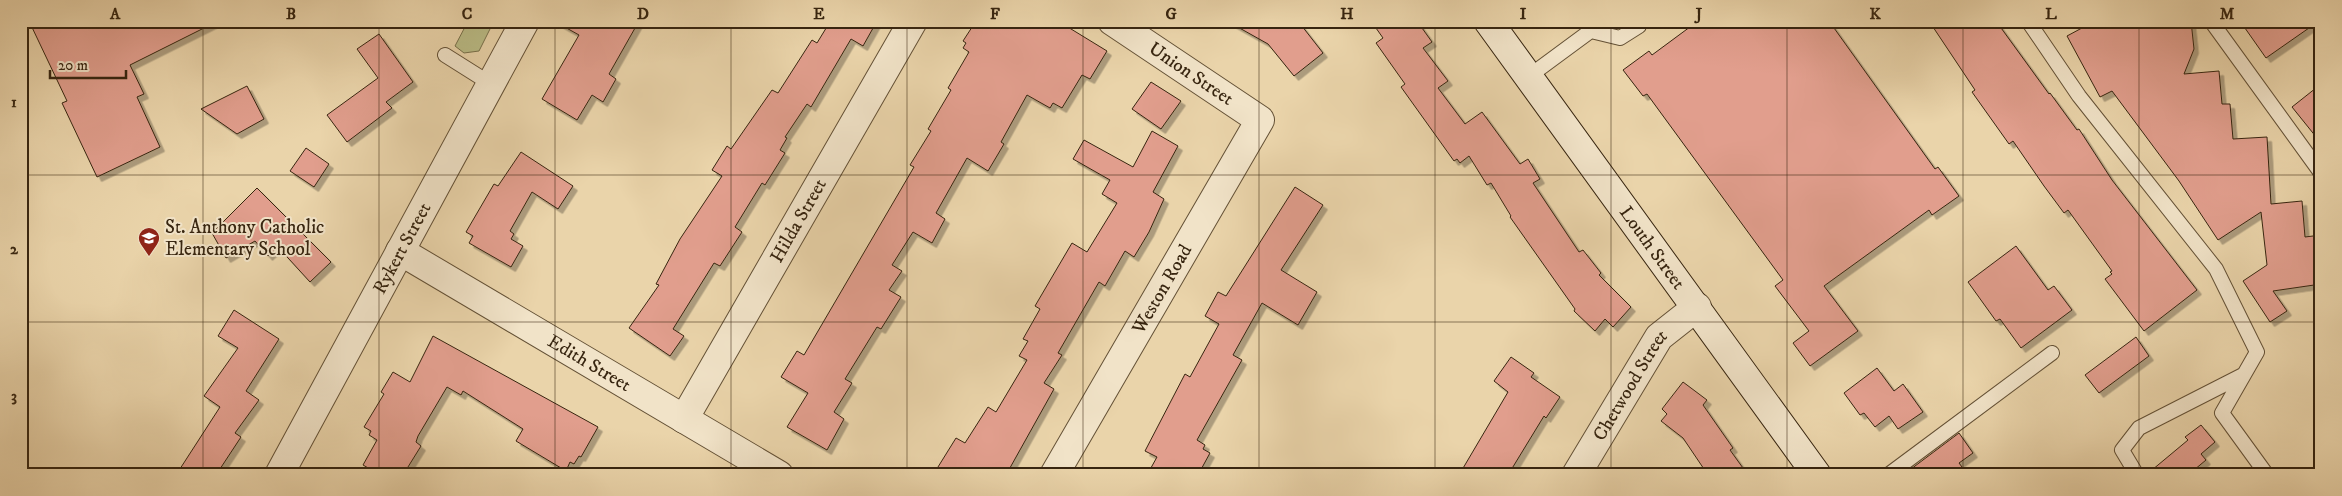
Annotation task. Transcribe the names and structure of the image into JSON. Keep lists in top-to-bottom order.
{
  "streets": {
    "street": [
      "Union Street",
      "Hilda Street",
      "Rykert Street",
      "Louth Street",
      "Weston Road",
      "Edith Street",
      "Chetwood Street"
    ]
  },
  "crossings": [
    ["Union Street", "Weston Road"],
    ["Hilda Street", "Edith Street"],
    ["Rykert Street", "Edith Street"],
    ["Louth Street", "Chetwood Street"]
  ],
  "places": {
    "school or university": ["St. Anthony Catholic Elementary School"]
  },
  "scale_bar": "20 m",
  "grid": {
    "columns": [
      "A",
      "B",
      "C",
      "D",
      "E",
      "F",
      "G",
      "H",
      "I",
      "J",
      "K",
      "L",
      "M"
    ],
    "rows": ["1", "2", "3"]
  }
}
